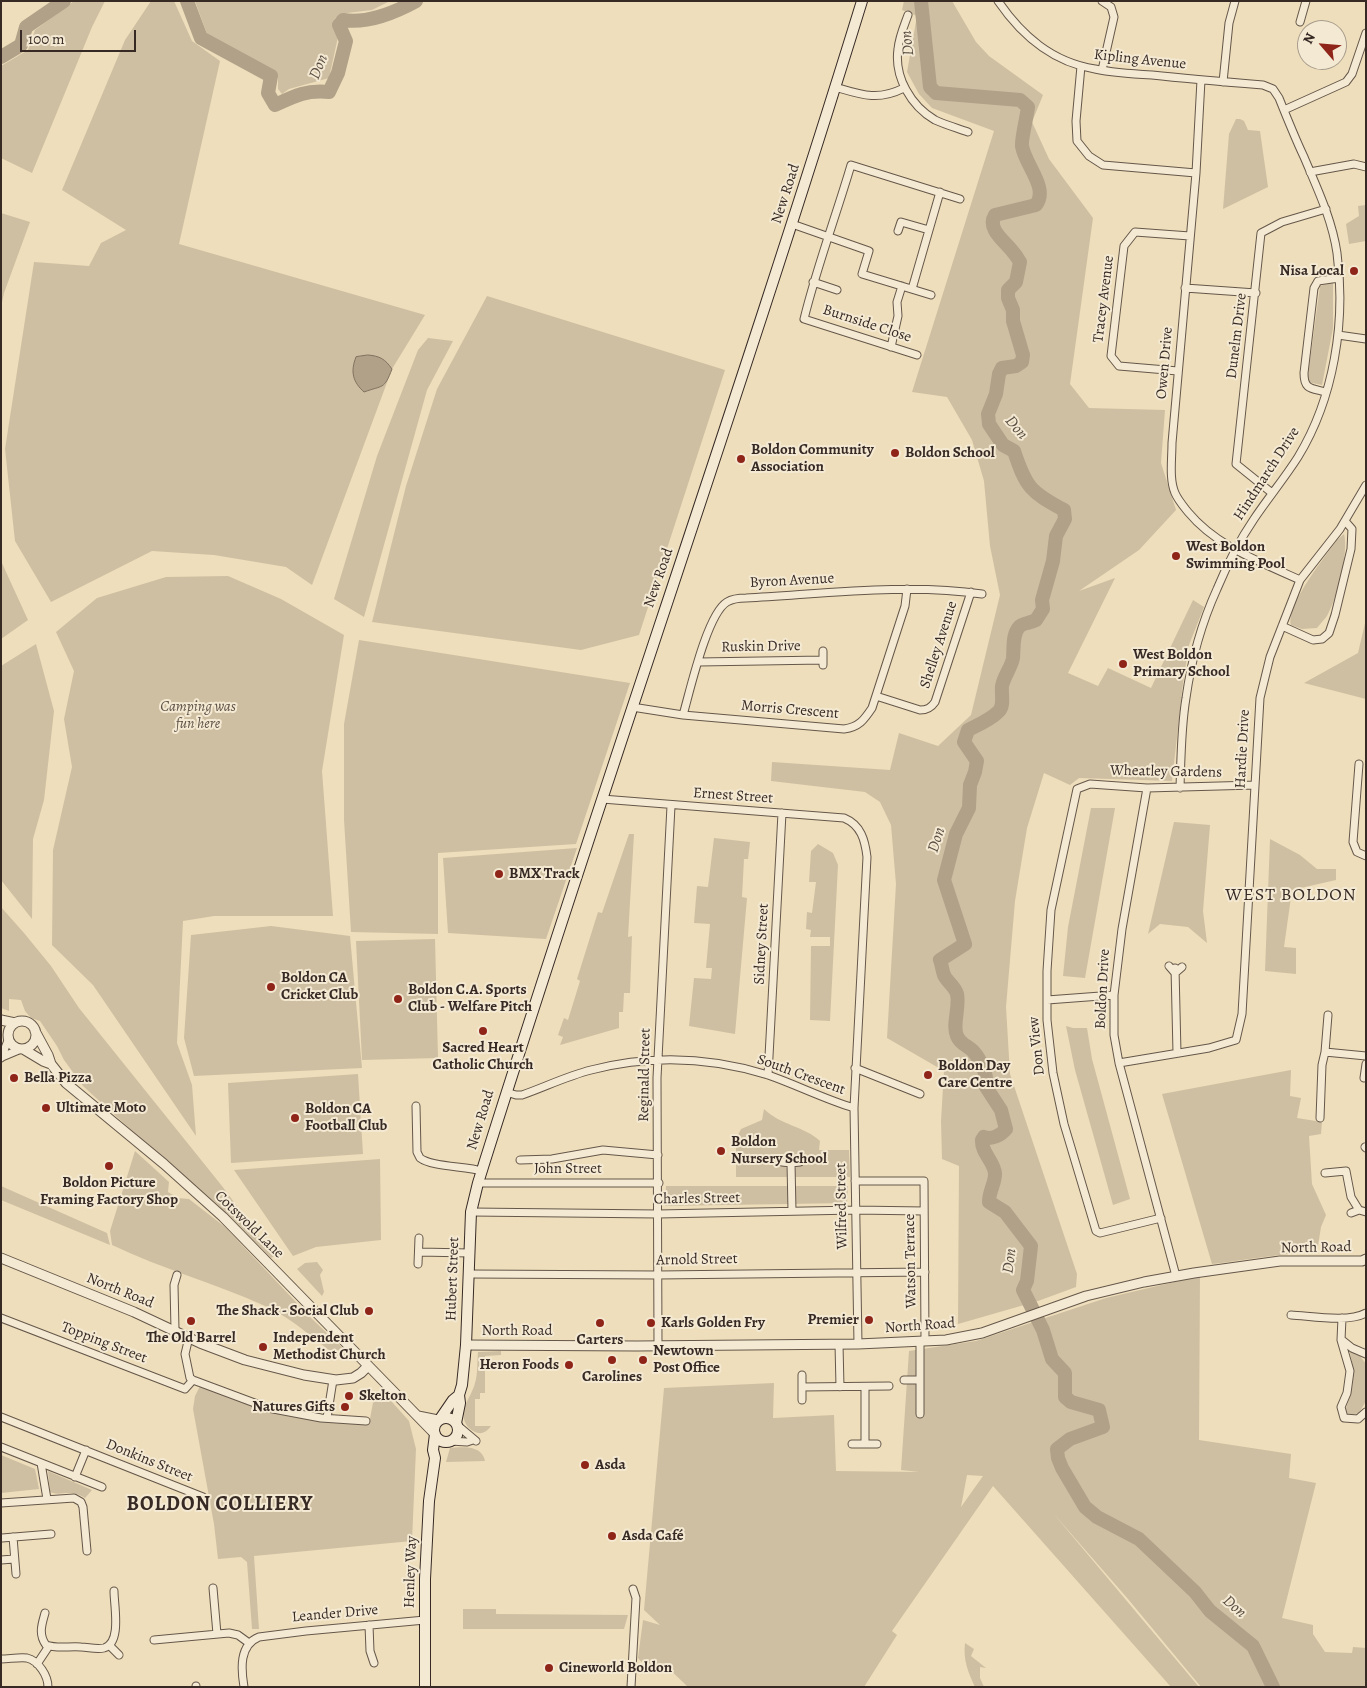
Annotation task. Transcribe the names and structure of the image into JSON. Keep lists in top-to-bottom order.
{
  "streets": {
    "main road": ["New Road", "Hubert Street", "Henley Way"],
    "street": [
      "Kipling Avenue",
      "Tracey Avenue",
      "Burnside Close",
      "Dunelm Drive",
      "Owen Drive",
      "Hindmarch Drive",
      "Byron Avenue",
      "Shelley Avenue",
      "Ruskin Drive",
      "Morris Crescent",
      "Hardie Drive",
      "Wheatley Gardens",
      "Ernest Street",
      "Sidney Street",
      "Boldon Drive",
      "Don View",
      "Reginald Street",
      "South Crescent",
      "John Street",
      "Charles Street",
      "Wilfred Street",
      "Cotswold Lane",
      "North Road",
      "Arnold Street",
      "Watson Terrace",
      "Topping Street",
      "Donkins Street",
      "Leander Drive"
    ]
  },
  "crossings": [
    ["Kipling Avenue", "Owen Drive"],
    ["Kipling Avenue", "Hindmarch Drive"],
    ["New Road", "Morris Crescent"],
    ["New Road", "Ernest Street"],
    ["New Road", "South Crescent"],
    ["New Road", "Hubert Street"],
    ["Tracey Avenue", "Owen Drive"],
    ["Dunelm Drive", "Hindmarch Drive"],
    ["Owen Drive", "Hindmarch Drive"],
    ["Owen Drive", "Hardie Drive"],
    ["Hindmarch Drive", "Wheatley Gardens"],
    ["Byron Avenue", "Shelley Avenue"],
    ["Byron Avenue", "Ruskin Drive"],
    ["Byron Avenue", "Morris Crescent"],
    ["Shelley Avenue", "Morris Crescent"],
    ["Hardie Drive", "Wheatley Gardens"],
    ["Wheatley Gardens", "Boldon Drive"],
    ["Wheatley Gardens", "Don View"],
    ["Ernest Street", "Sidney Street"],
    ["Ernest Street", "Reginald Street"],
    ["Ernest Street", "Wilfred Street"],
    ["Sidney Street", "South Crescent"],
    ["Boldon Drive", "Don View"],
    ["Boldon Drive", "North Road"],
    ["Reginald Street", "South Crescent"],
    ["Reginald Street", "John Street"],
    ["Reginald Street", "Charles Street"],
    ["Reginald Street", "North Road"],
    ["Reginald Street", "Arnold Street"],
    ["South Crescent", "Wilfred Street"],
    ["John Street", "Hubert Street"],
    ["Charles Street", "Wilfred Street"],
    ["Charles Street", "Watson Terrace"],
    ["Charles Street", "Hubert Street"],
    ["Wilfred Street", "North Road"],
    ["Wilfred Street", "Arnold Street"],
    ["Wilfred Street", "Watson Terrace"],
    ["Cotswold Lane", "North Road"],
    ["Cotswold Lane", "Hubert Street"],
    ["Cotswold Lane", "Henley Way"],
    ["North Road", "Watson Terrace"],
    ["North Road", "Hubert Street"],
    ["Arnold Street", "Watson Terrace"],
    ["Arnold Street", "Hubert Street"],
    ["Hubert Street", "Henley Way"],
    ["Henley Way", "Leander Drive"]
  ],
  "districts": ["WEST BOLDON", "BOLDON COLLIERY"],
  "water": ["Don"],
  "parks": ["Camping was fun here"],
  "places": [
    "Nisa Local",
    "Boldon School",
    "Boldon Community Association",
    "West Boldon Swimming Pool",
    "West Boldon Primary School",
    "BMX Track",
    "Boldon CA Cricket Club",
    "Boldon C.A. Sports Club - Welfare Pitch",
    "Sacred Heart Catholic Church",
    "Boldon Day Care Centre",
    "Bella Pizza",
    "Ultimate Moto",
    "Boldon CA Football Club",
    "Boldon Nursery School",
    "Boldon Picture Framing Factory Shop",
    "The Shack - Social Club",
    "Premier",
    "The Old Barrel",
    "Carters",
    "Karls Golden Fry",
    "Independent Methodist Church",
    "Carolines",
    "Newtown Post Office",
    "Heron Foods",
    "Skelton",
    "Natures Gifts",
    "Asda",
    "Asda Café",
    "Cineworld Boldon"
  ],
  "scale_bar": "100 m",
  "north": "top left"
}
